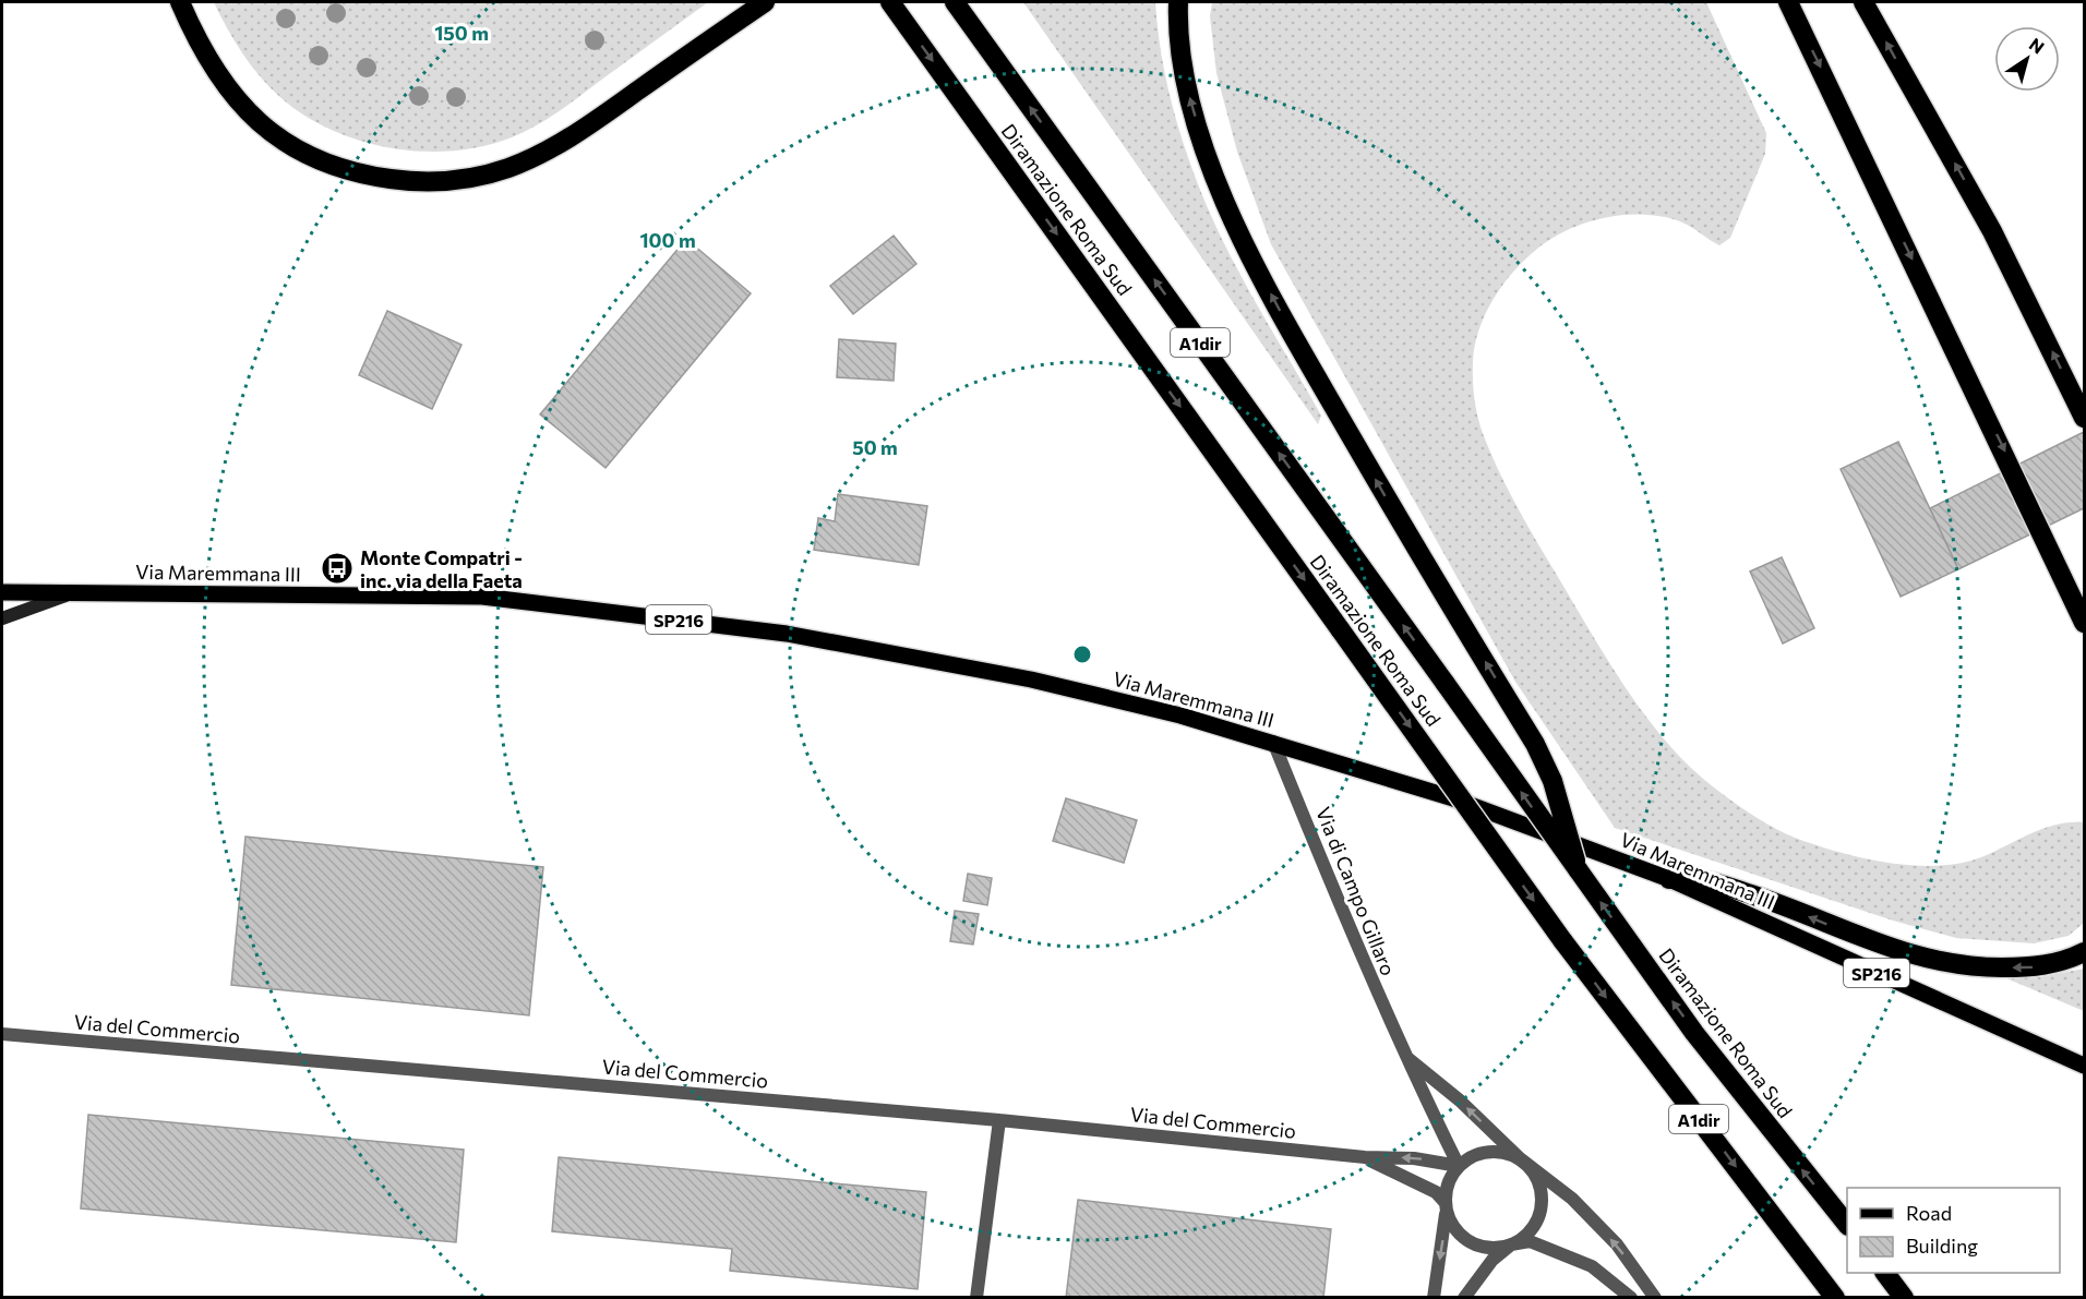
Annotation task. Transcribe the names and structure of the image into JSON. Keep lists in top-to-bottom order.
{
  "streets": {
    "highway": ["Diramazione Roma Sud", "A1dir"],
    "main road": ["Via Maremmana III", "SP216"],
    "street": ["Via di Campo Gillaro", "Via del Commercio"]
  },
  "crossings": [
    ["Via Maremmana III", "Via di Campo Gillaro"],
    ["Via di Campo Gillaro", "Via del Commercio"]
  ],
  "places": {
    "bus stop": ["Monte Compatri - inc. via della Faeta"]
  },
  "legend": ["Road", "Building"],
  "north": "top right",
  "rings": ["150 m", "100 m", "50 m"]
}
